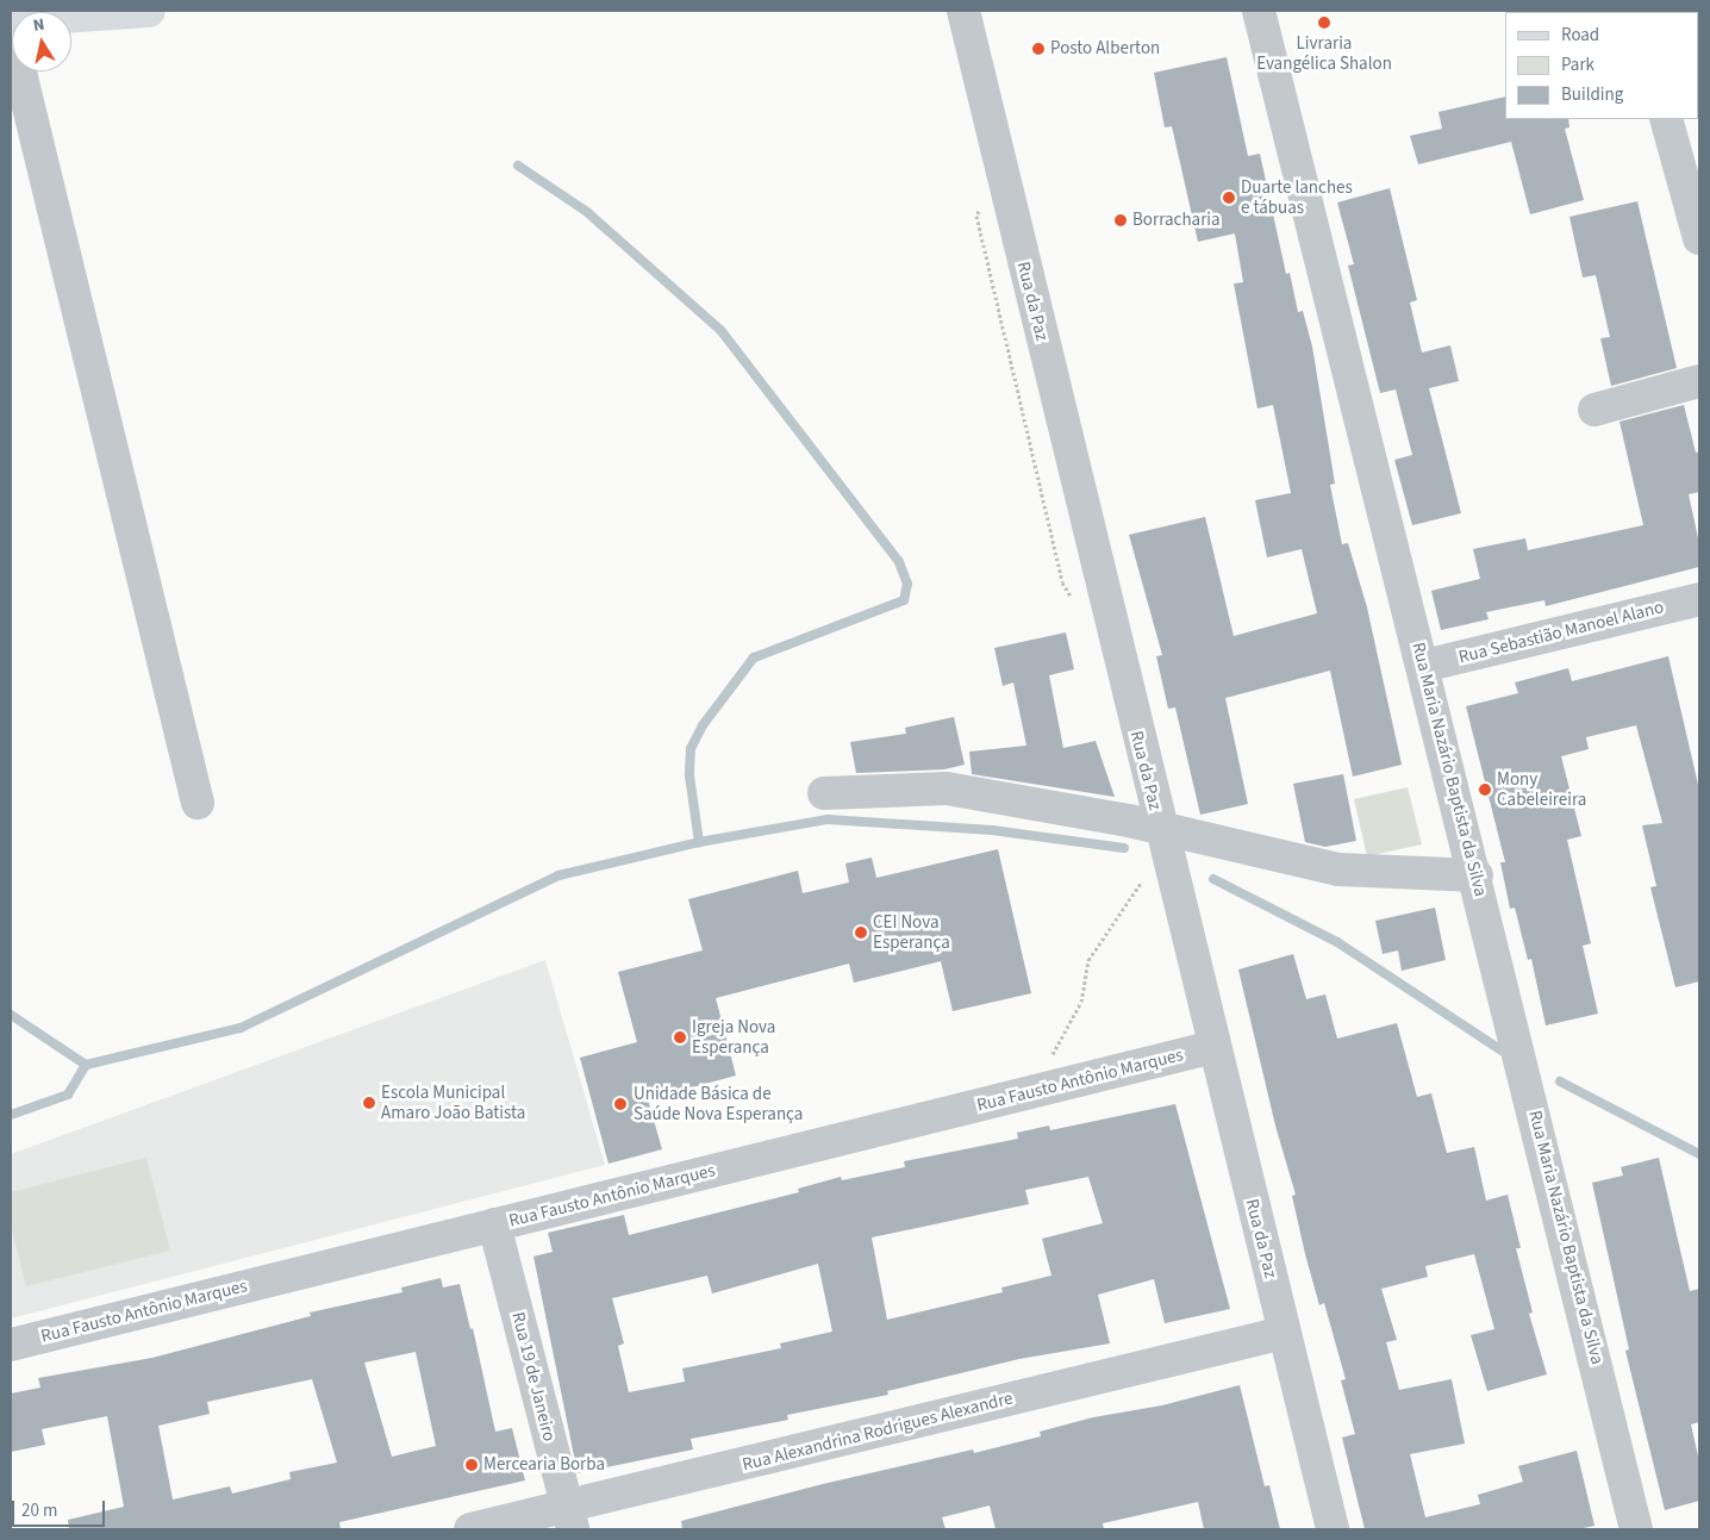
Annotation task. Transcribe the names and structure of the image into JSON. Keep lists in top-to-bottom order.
{
  "streets": {
    "street": [
      "Rua da Paz",
      "Rua Sebastião Manoel Alano",
      "Rua Maria Nazário Baptista da Silva",
      "Rua Fausto Antônio Marques",
      "Rua 19 de Janeiro",
      "Rua Alexandrina Rodrigues Alexandre"
    ]
  },
  "crossings": [
    ["Rua da Paz", "Rua Fausto Antônio Marques"],
    ["Rua da Paz", "Rua Alexandrina Rodrigues Alexandre"],
    ["Rua Sebastião Manoel Alano", "Rua Maria Nazário Baptista da Silva"],
    ["Rua Fausto Antônio Marques", "Rua 19 de Janeiro"],
    ["Rua 19 de Janeiro", "Rua Alexandrina Rodrigues Alexandre"]
  ],
  "places": [
    "Livraria Evangélica Shalon",
    "Posto Alberton",
    "Duarte lanches e tábuas",
    "Borracharia",
    "Mony Cabeleireira",
    "CEI Nova Esperança",
    "Igreja Nova Esperança",
    "Escola Municipal Amaro João Batista",
    "Unidade Básica de Saúde Nova Esperança",
    "Mercearia Borba"
  ],
  "legend": ["Road", "Park", "Building"],
  "scale_bar": "20 m",
  "north": "top"
}
